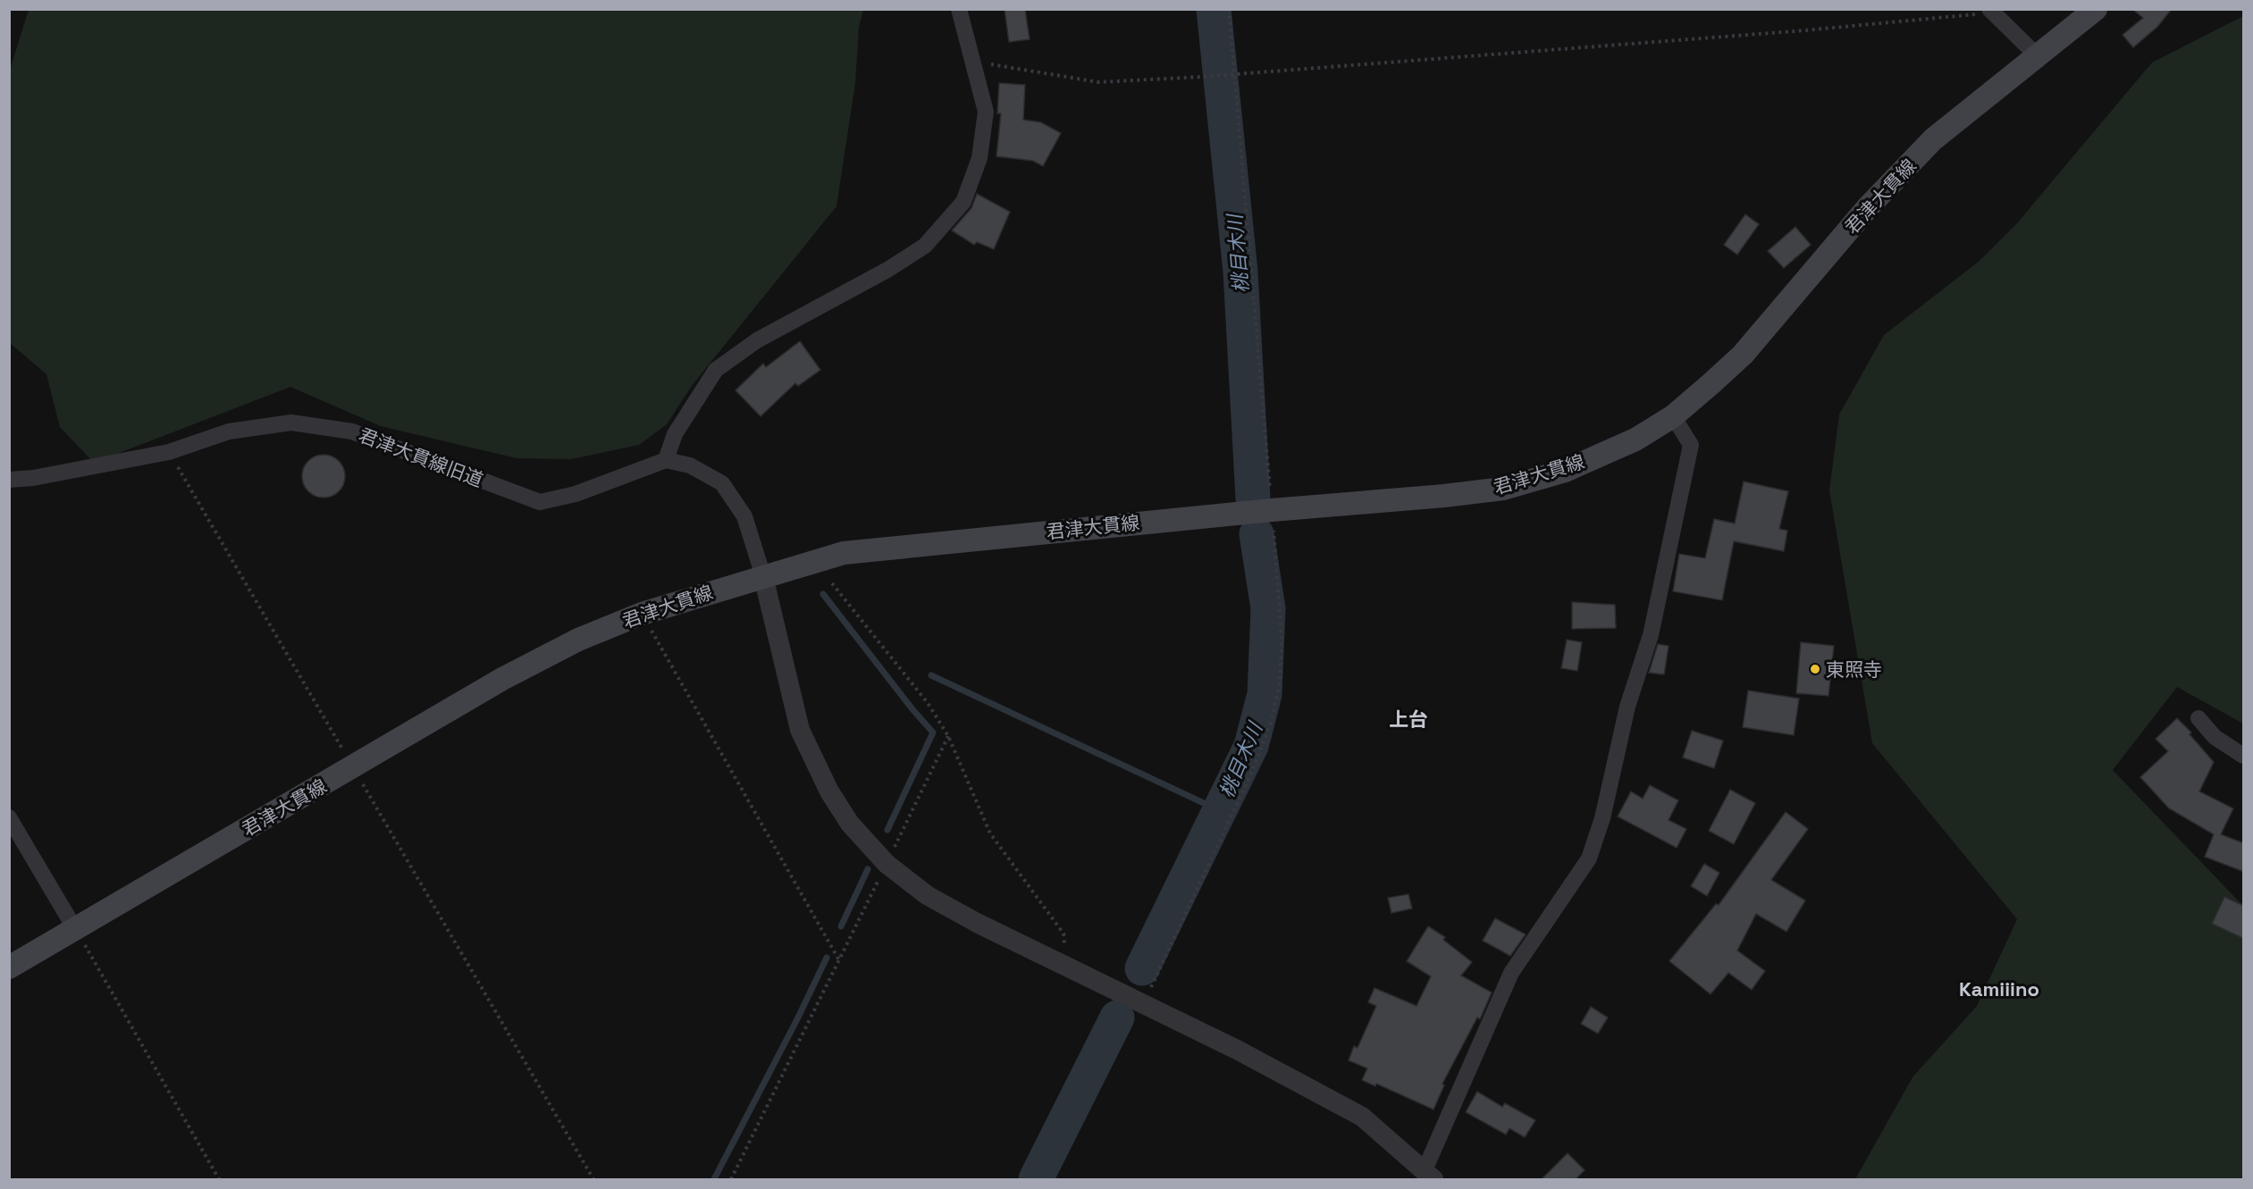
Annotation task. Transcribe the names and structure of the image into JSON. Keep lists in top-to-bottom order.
{
  "streets": {
    "main road": ["君津大貫線"],
    "street": ["君津大貫線旧道"]
  },
  "districts": ["上台", "Kamiiino"],
  "water": ["桃目木川"],
  "places": ["東照寺"]
}
